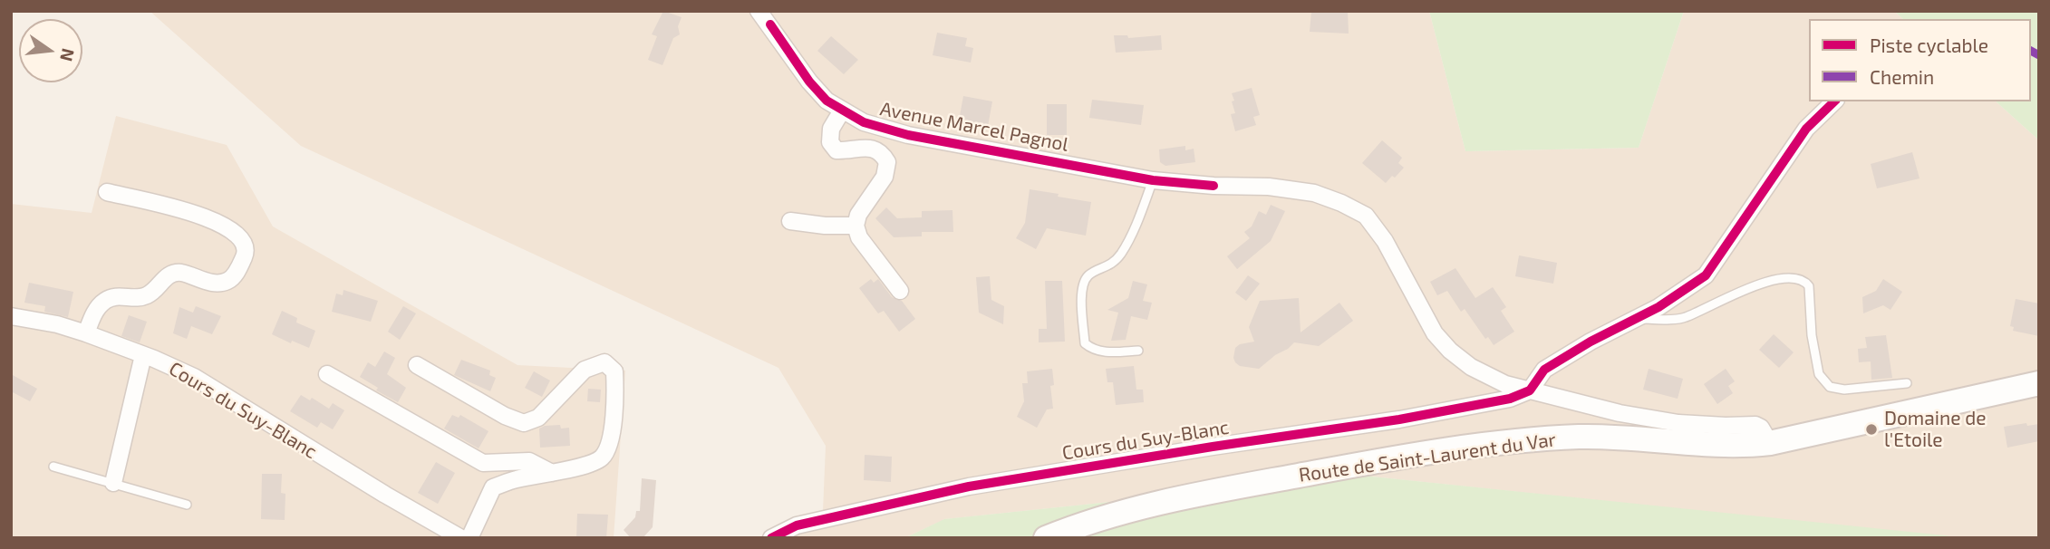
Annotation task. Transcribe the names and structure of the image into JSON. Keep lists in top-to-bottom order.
{
  "streets": {
    "main road": ["Route de Saint-Laurent du Var"],
    "street": ["Avenue Marcel Pagnol", "Cours du Suy-Blanc"]
  },
  "crossings": [
    ["Avenue Marcel Pagnol", "Cours du Suy-Blanc"],
    ["Avenue Marcel Pagnol", "Route de Saint-Laurent du Var"]
  ],
  "places": ["Domaine de l'Etoile"],
  "legend": ["Piste cyclable", "Chemin"],
  "north": "right"
}
